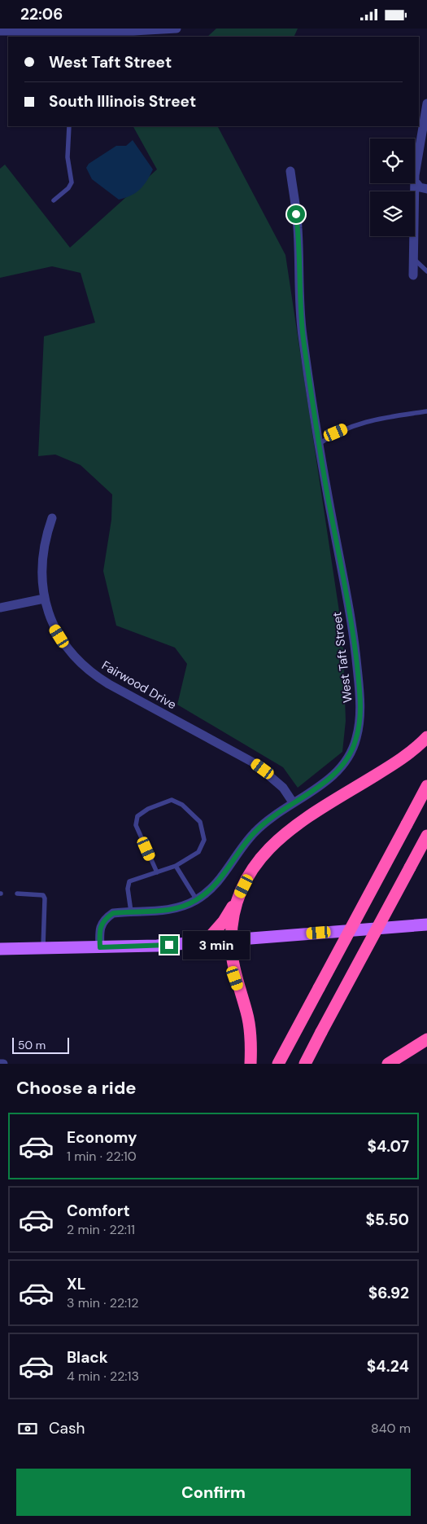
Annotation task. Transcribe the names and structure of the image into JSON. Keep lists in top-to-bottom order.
{
  "streets": {
    "street": ["West Taft Street", "Fairwood Drive"]
  },
  "crossings": [
    ["West Taft Street", "Fairwood Drive"]
  ],
  "scale_bar": "50 m",
  "page": {
    "status": "22:06",
    "banner": ["West Taft Street", "South Illinois Street"],
    "bubble": "3 min",
    "scale": "50 m",
    "heading": "Choose a ride",
    "list": [
      {
        "name": "Economy",
        "note": "1 min · 22:10",
        "value": "$4.07"
      },
      {
        "name": "Comfort",
        "note": "2 min · 22:11",
        "value": "$5.50"
      },
      {
        "name": "XL",
        "note": "3 min · 22:12",
        "value": "$6.92"
      },
      {
        "name": "Black",
        "note": "4 min · 22:13",
        "value": "$4.24"
      }
    ],
    "pay": ["Cash", "840 m"],
    "buttons": "Confirm"
  }
}
